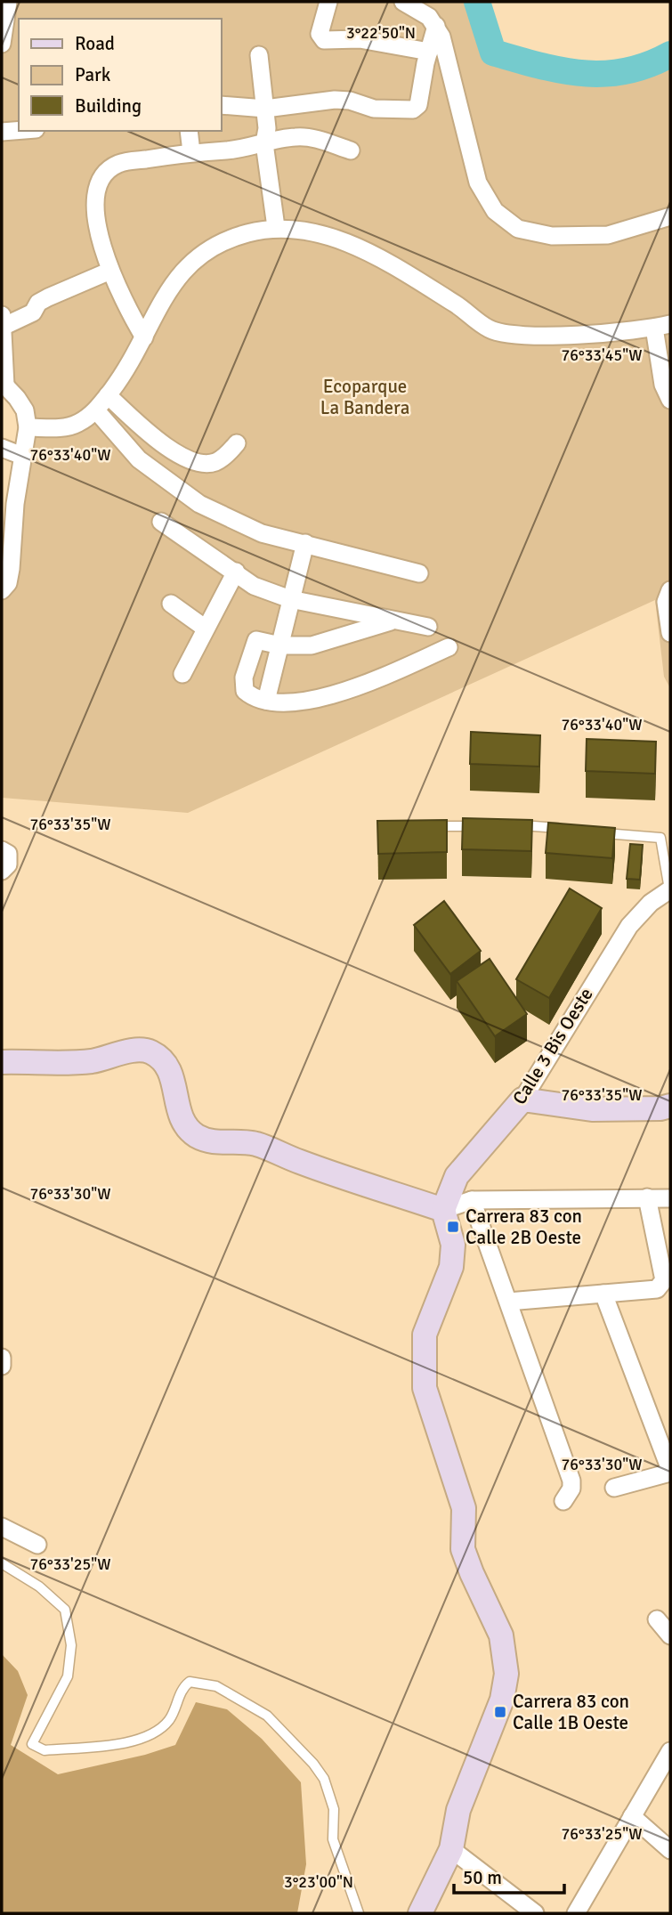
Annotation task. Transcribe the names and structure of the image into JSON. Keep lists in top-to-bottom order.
{
  "streets": {
    "street": ["Calle 3 Bis Oeste"]
  },
  "parks": ["Ecoparque La Bandera"],
  "places": {
    "transit": ["Carrera 83 con Calle 2B Oeste", "Carrera 83 con Calle 1B Oeste"]
  },
  "legend": ["Road", "Park", "Building"],
  "scale_bar": "50 m",
  "coordinates": [
    "3°22'50\"N",
    "76°33'45\"W",
    "76°33'40\"W",
    "76°33'35\"W",
    "76°33'30\"W",
    "76°33'25\"W",
    "3°23'00\"N"
  ]
}
